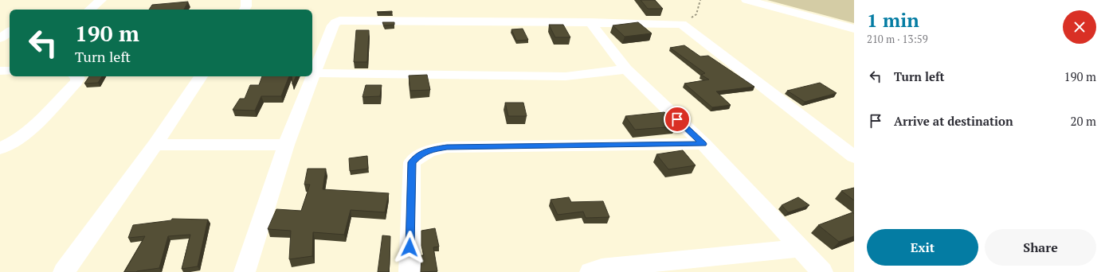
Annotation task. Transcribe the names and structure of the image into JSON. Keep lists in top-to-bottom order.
{
  "page": {
    "heading": ["1 min", "210 m · 13:59"],
    "turn": ["190 m", "Turn left"],
    "list": [
      {
        "name": "Turn left",
        "value": "190 m"
      },
      {
        "name": "Arrive at destination",
        "value": "20 m"
      }
    ],
    "buttons": ["Exit", "Share"]
  }
}
